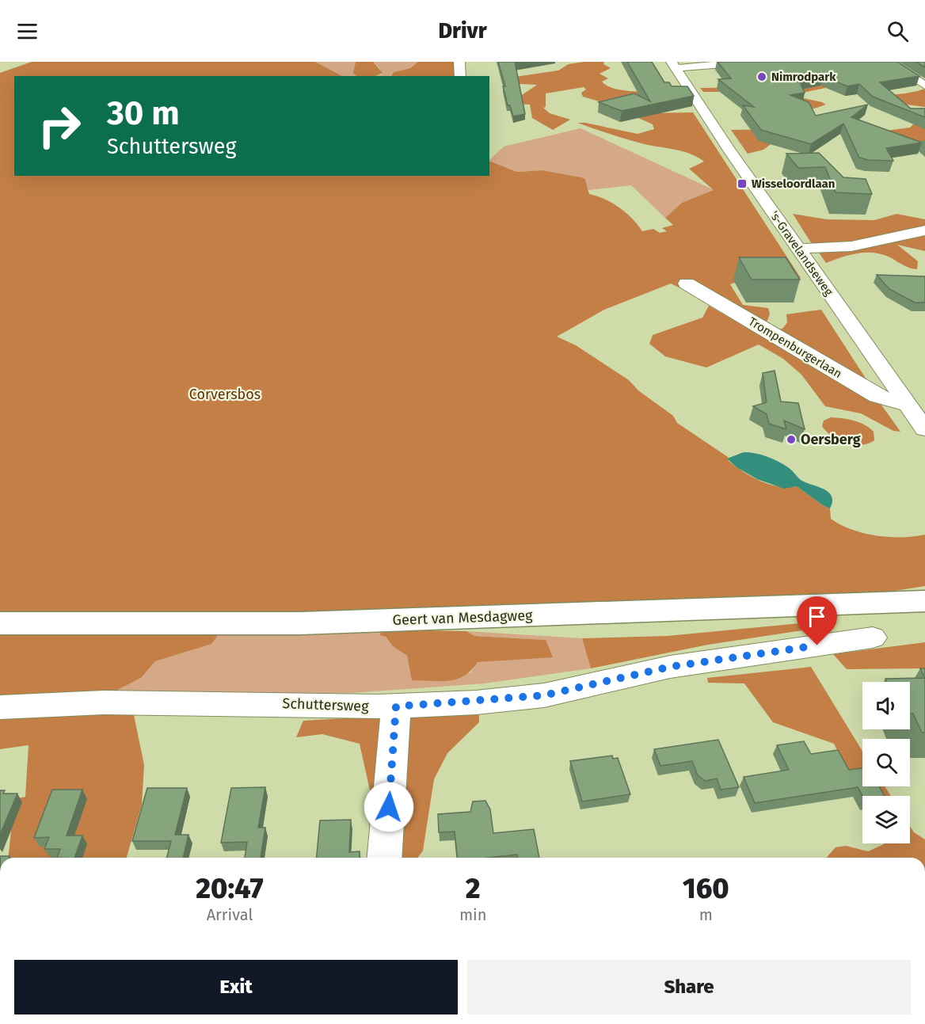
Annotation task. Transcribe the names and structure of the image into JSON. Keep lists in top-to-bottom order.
{
  "streets": {
    "main road": ["Geert van Mesdagweg"],
    "street": ["'s-Gravelandseweg", "Trompenburgerlaan", "Schuttersweg"]
  },
  "crossings": [
    ["'s-Gravelandseweg", "Trompenburgerlaan"]
  ],
  "parks": ["Corversbos"],
  "places": {
    "other": ["Nimrodpark", "Oersberg"],
    "transit": ["Wisseloordlaan"]
  },
  "page": {
    "header": "Drivr",
    "turn": ["30 m", "Schuttersweg"],
    "eta": [
      "20:47",
      "Arrival",
      "2",
      "min",
      "160",
      "m"
    ],
    "buttons": ["Exit", "Share"]
  }
}
